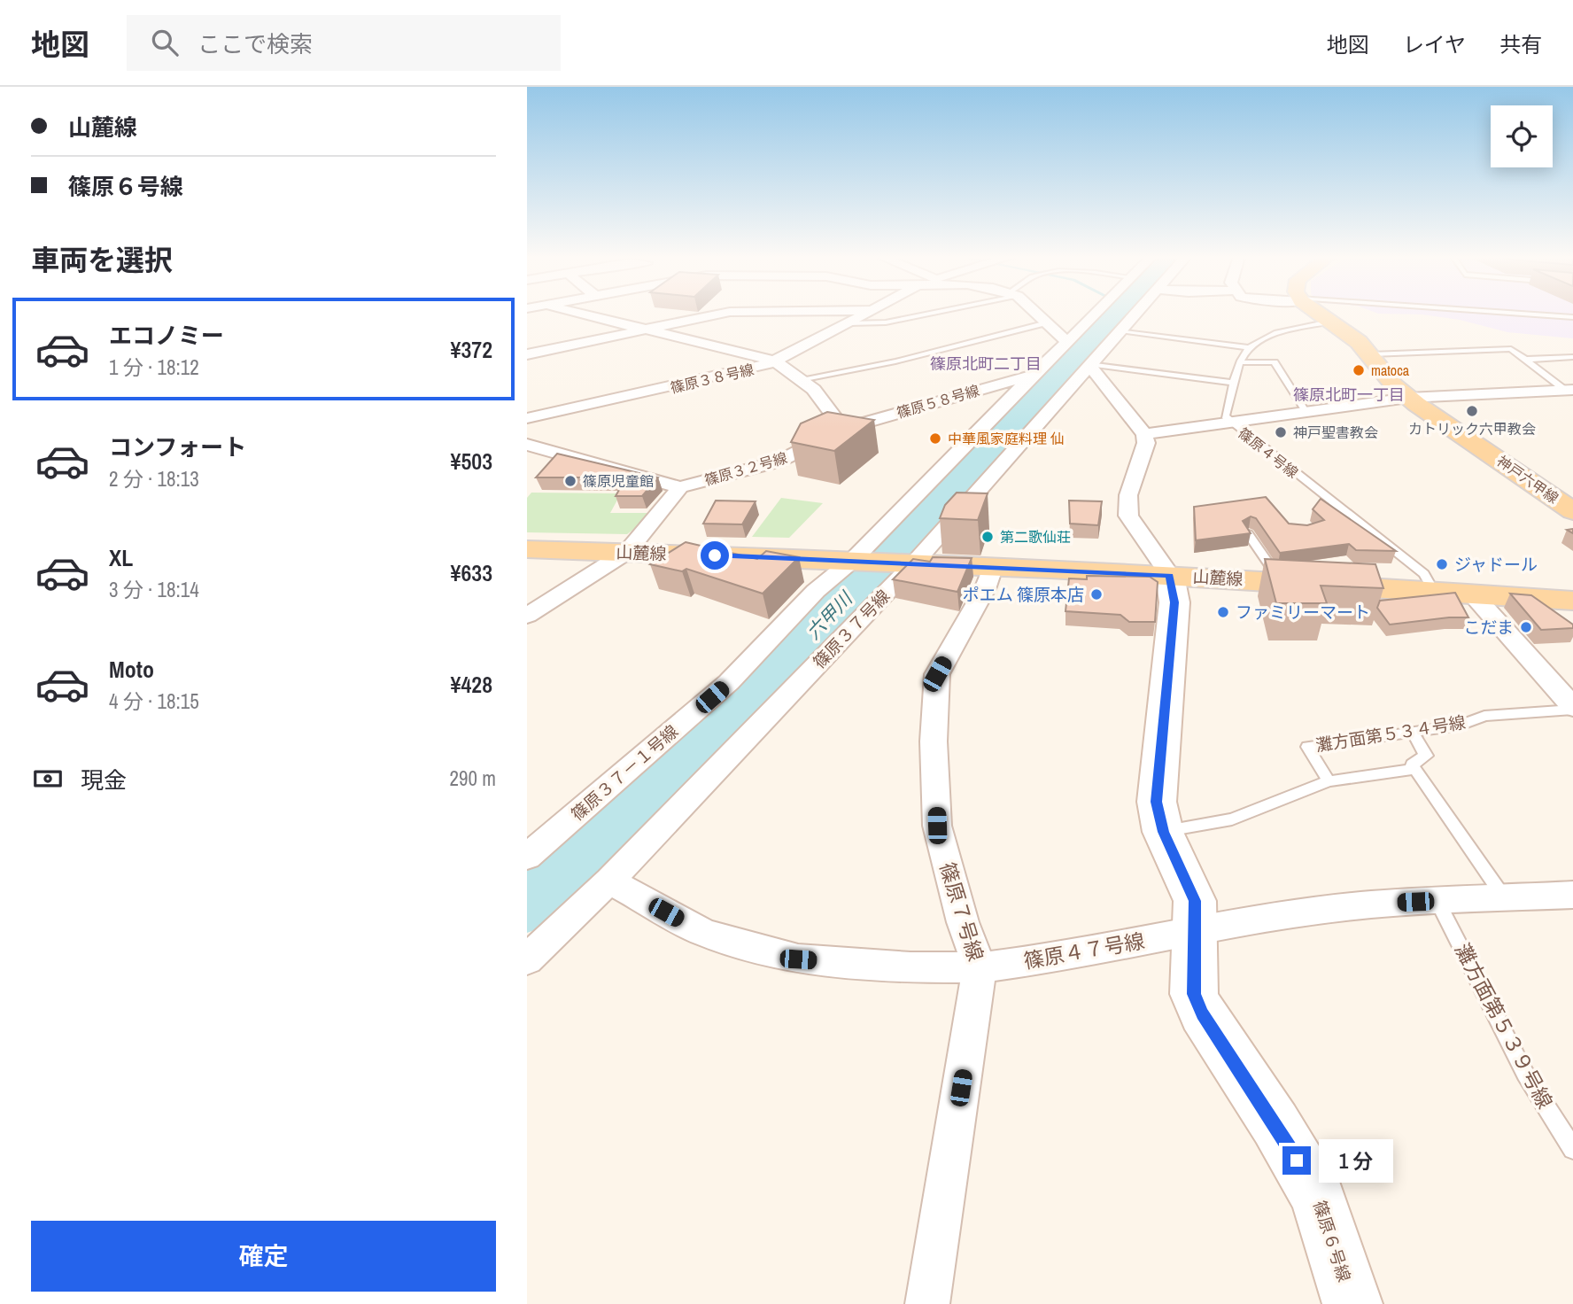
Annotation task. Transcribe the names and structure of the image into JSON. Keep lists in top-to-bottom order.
{
  "streets": {
    "main road": ["神戸六甲線", "山麓線"],
    "street": [
      "篠原３８号線",
      "篠原５８号線",
      "篠原３２号線",
      "篠原３７号線",
      "篠原３７－１号線",
      "篠原７号線",
      "篠原４７号線",
      "篠原６号線"
    ],
    "lane": ["篠原４号線", "灘方面第５３４号線", "灘方面第５３９号線"]
  },
  "crossings": [
    ["篠原５８号線", "篠原３２号線"],
    ["篠原５８号線", "篠原３７－１号線"],
    ["篠原４号線", "山麓線"],
    ["山麓線", "篠原３７号線"],
    ["山麓線", "篠原３７－１号線"],
    ["山麓線", "篠原７号線"],
    ["山麓線", "篠原６号線"],
    ["篠原３７号線", "篠原３７－１号線"],
    ["篠原３７号線", "篠原４７号線"],
    ["篠原７号線", "篠原４７号線"],
    ["篠原４７号線", "灘方面第５３９号線"],
    ["篠原４７号線", "篠原６号線"]
  ],
  "districts": ["篠原北町二丁目", "篠原北町一丁目"],
  "water": ["六甲川"],
  "places": [
    "matoca",
    "カトリック六甲教会",
    "神戸聖書教会",
    "中華風家庭料理 仙",
    "篠原児童館",
    "第二歌仙荘",
    "ジャドール",
    "ポエム 篠原本店",
    "ファミリーマート",
    "こだま"
  ],
  "page": {
    "header": "地図",
    "search": "ここで検索",
    "nav": ["地図", "レイヤ", "共有"],
    "banner": ["山麓線", "篠原６号線"],
    "heading": "車両を選択",
    "list": [
      {
        "name": "エコノミー",
        "note": "1 分 · 18:12",
        "value": "¥372"
      },
      {
        "name": "コンフォート",
        "note": "2 分 · 18:13",
        "value": "¥503"
      },
      {
        "name": "XL",
        "note": "3 分 · 18:14",
        "value": "¥633"
      },
      {
        "name": "Moto",
        "note": "4 分 · 18:15",
        "value": "¥428"
      }
    ],
    "pay": ["現金", "290 m"],
    "bubble": "1 分",
    "buttons": "確定"
  }
}
